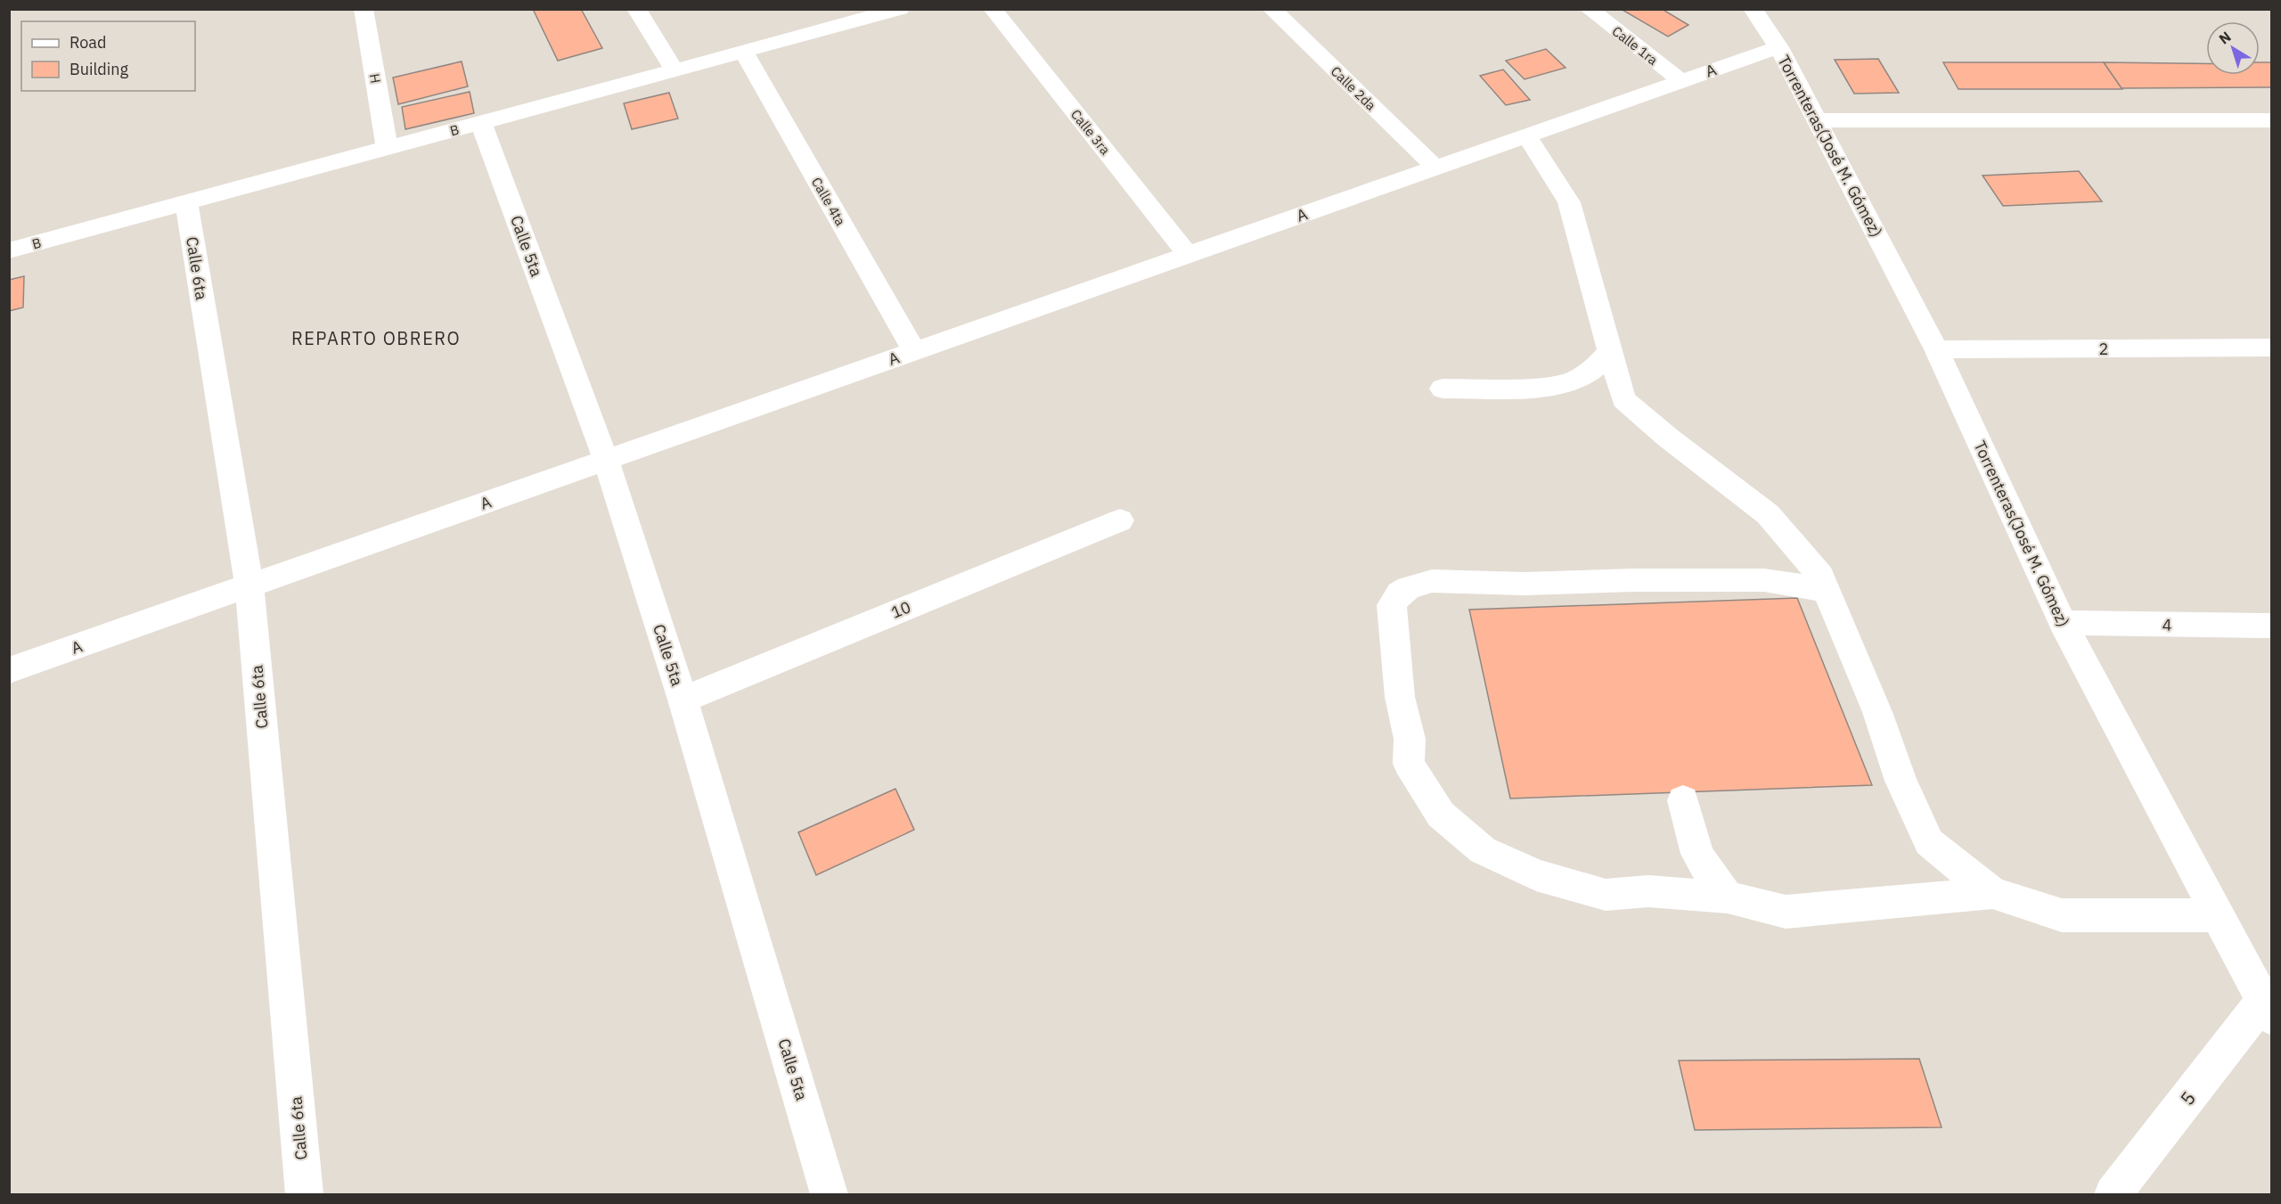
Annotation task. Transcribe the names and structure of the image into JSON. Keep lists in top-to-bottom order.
{
  "streets": {
    "street": [
      "Calle 1ra",
      "A",
      "H",
      "Calle 2da",
      "B",
      "Calle 3ra",
      "Torrenteras(José M. Gómez)",
      "Calle 4ta",
      "Calle 5ta",
      "Calle 6ta",
      "2",
      "10",
      "4",
      "5"
    ]
  },
  "crossings": [
    ["Calle 1ra", "A"],
    ["A", "Calle 2da"],
    ["A", "Calle 3ra"],
    ["A", "Torrenteras(José M. Gómez)"],
    ["A", "Calle 4ta"],
    ["A", "Calle 5ta"],
    ["A", "Calle 6ta"],
    ["H", "B"],
    ["B", "Calle 4ta"],
    ["B", "Calle 5ta"],
    ["B", "Calle 6ta"],
    ["Torrenteras(José M. Gómez)", "2"],
    ["Torrenteras(José M. Gómez)", "4"],
    ["Torrenteras(José M. Gómez)", "5"],
    ["Calle 5ta", "10"]
  ],
  "districts": ["REPARTO OBRERO"],
  "legend": ["Road", "Building"],
  "north": "top left"
}
